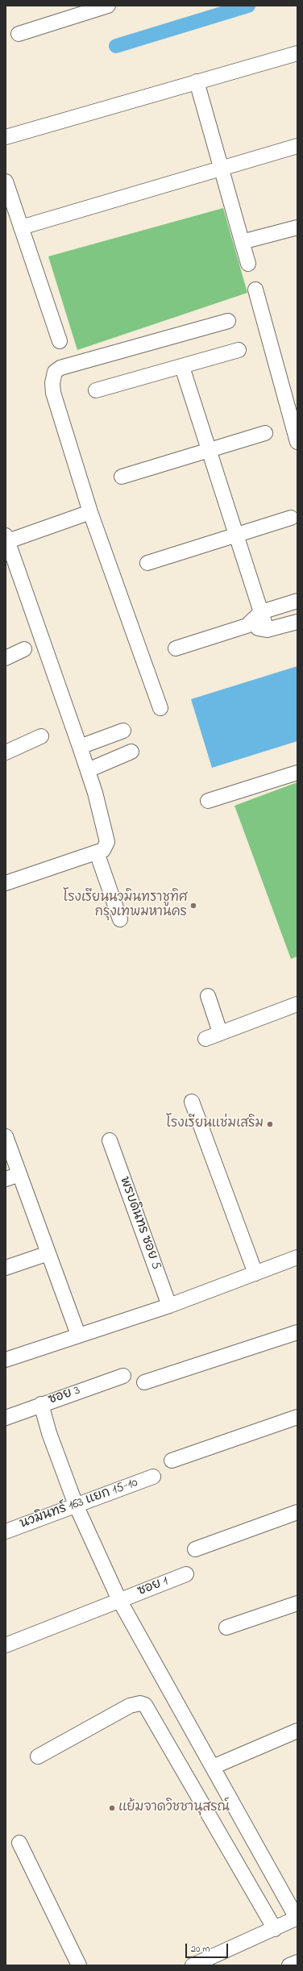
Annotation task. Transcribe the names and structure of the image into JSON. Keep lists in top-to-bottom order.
{
  "streets": {
    "street": [
      "พรบดินทร ซอย 5",
      "ซอย 3",
      "นวมินทร์ 163 แยก 15-10",
      "ซอย 1"
    ]
  },
  "places": ["โรงเรียนนวมินทราชูทิศ กรุงเทพมหานคร", "โรงเรียนแช่มเสริม", "แย้มจาดวิชชานุสรณ์"],
  "scale_bar": "20 m"
}
